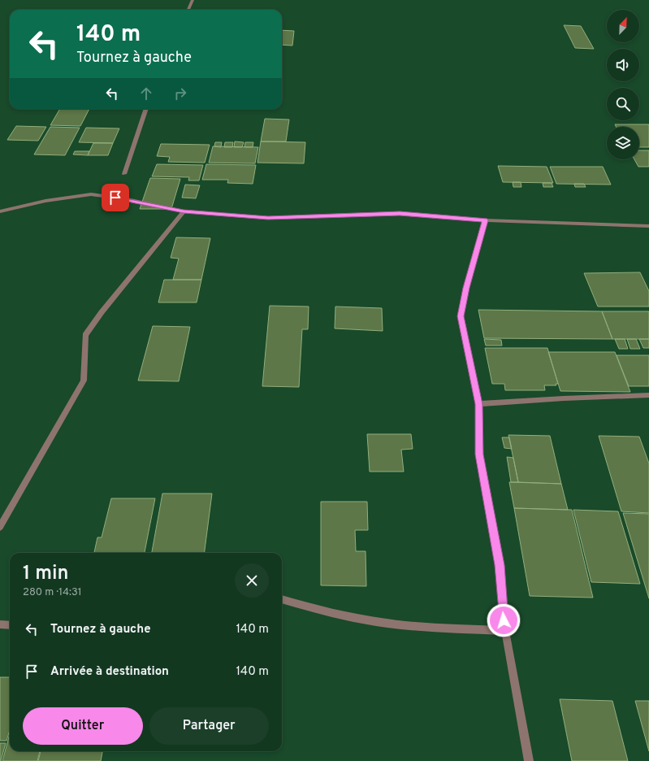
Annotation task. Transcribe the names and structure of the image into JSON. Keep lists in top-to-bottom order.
{
  "north": "top right",
  "page": {
    "turn": ["140 m", "Tournez à gauche"],
    "heading": ["1 min", "280 m · 14:31"],
    "list": [
      {
        "name": "Tournez à gauche",
        "value": "140 m"
      },
      {
        "name": "Arrivée à destination",
        "value": "140 m"
      }
    ],
    "buttons": ["Quitter", "Partager"]
  }
}
